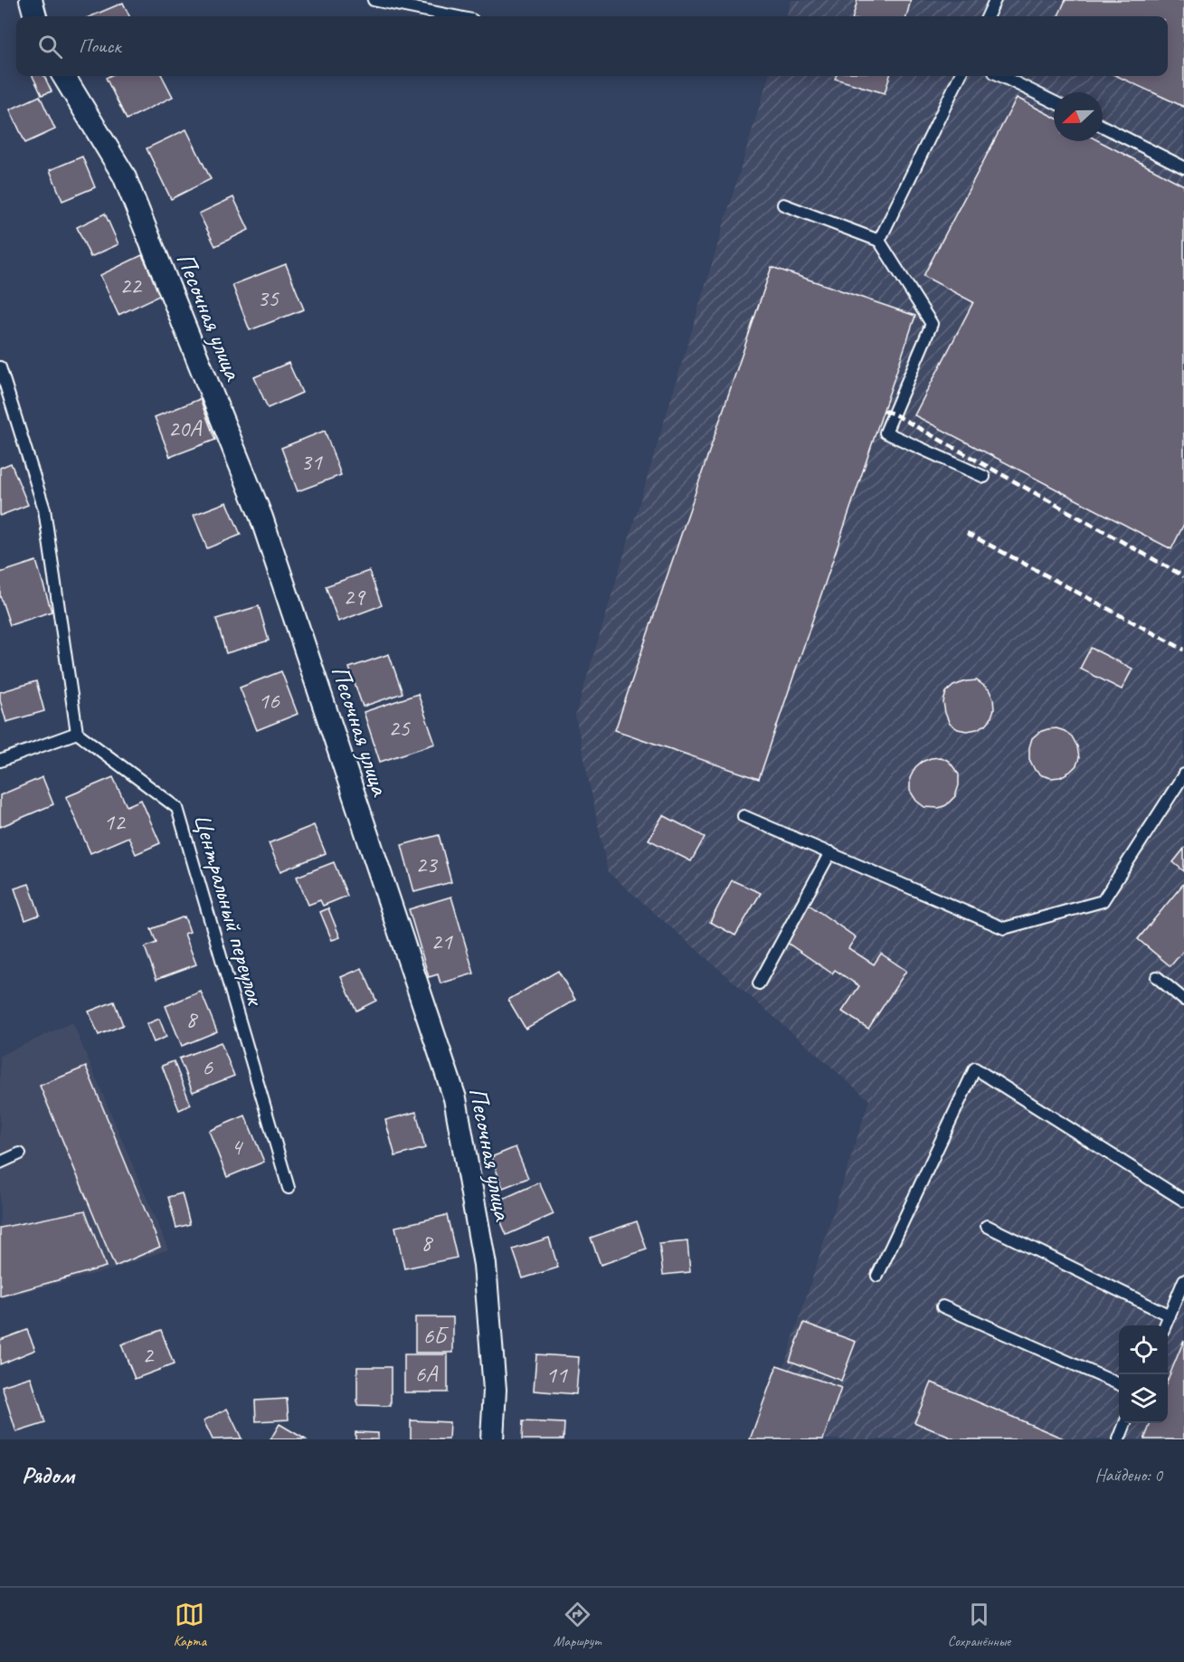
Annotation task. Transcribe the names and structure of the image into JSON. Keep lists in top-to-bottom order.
{
  "streets": {
    "street": ["Песочная улица"],
    "lane": ["Центральный переулок"]
  },
  "house_numbers": [
    "22",
    "35",
    "20А",
    "31",
    "29",
    "16",
    "25",
    "12",
    "23",
    "21",
    "8",
    "6",
    "4",
    "8",
    "6Б",
    "2",
    "6А",
    "11"
  ],
  "north": "left",
  "page": {
    "search": "Поиск",
    "heading": ["Рядом", "Найдено: 0"],
    "nav": ["Карта", "Маршрут", "Сохранённые"]
  }
}
